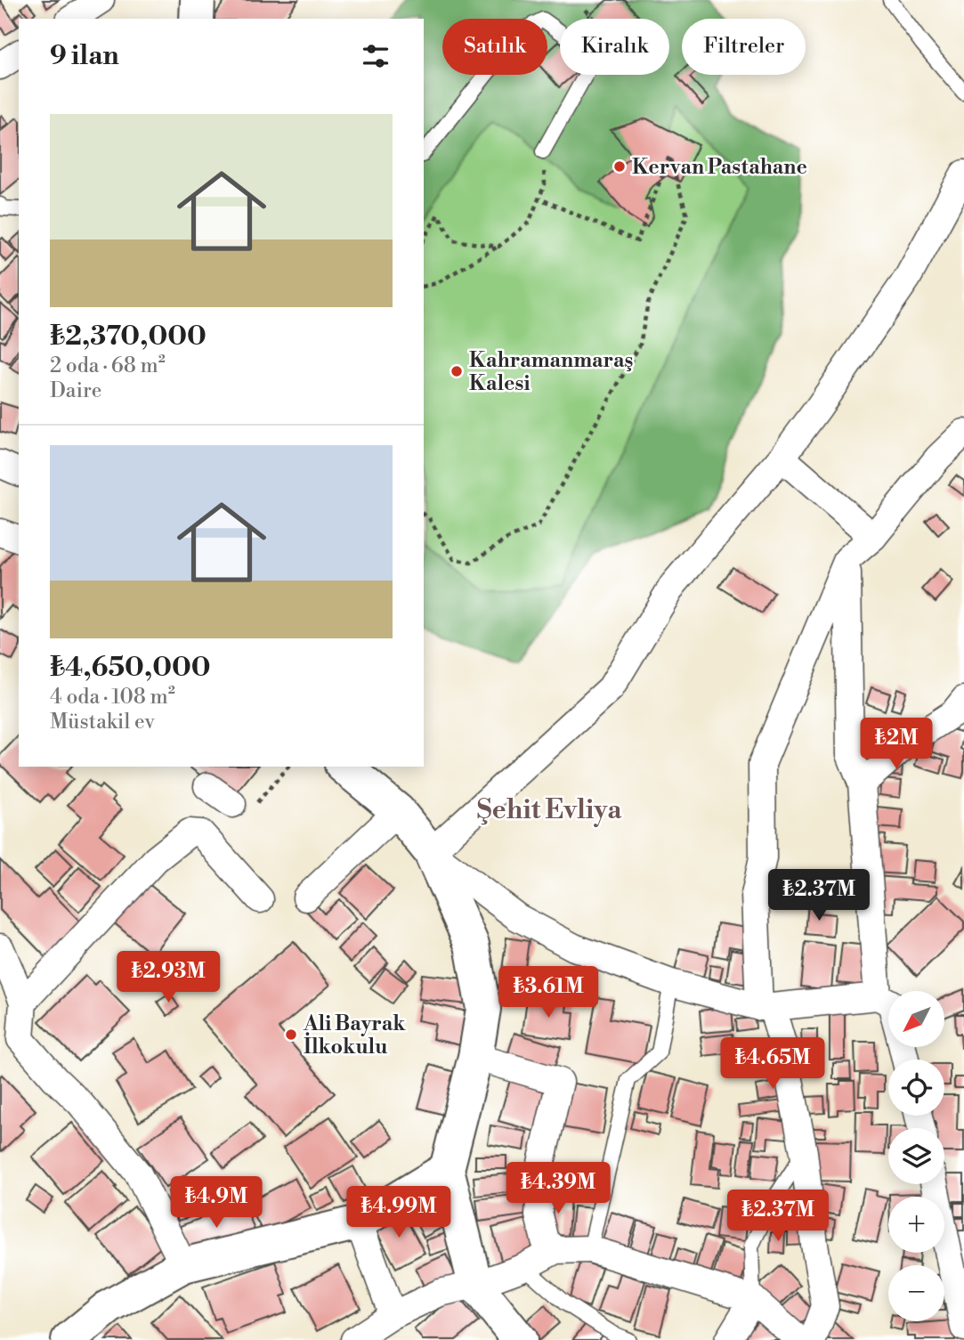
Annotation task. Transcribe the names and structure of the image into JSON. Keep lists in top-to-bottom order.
{
  "districts": ["Şehit Evliya"],
  "places": ["Kervan Pastahane", "Kahramanmaraş Kalesi", "Ali Bayrak İlkokulu"],
  "north": "bottom left",
  "page": {
    "chip": ["Satılık", "Kiralık", "Filtreler"],
    "heading": "9 ilan",
    "list": [
      {
        "name": "₺2,370,000",
        "note": "2 oda · 68 m² · Daire"
      },
      {
        "name": "₺4,650,000",
        "note": "4 oda · 108 m² · Müstakil ev"
      }
    ],
    "price": [
      "₺2M",
      "₺2.37M",
      "₺2.93M",
      "₺3.61M",
      "₺4.65M",
      "₺4.39M",
      "₺4.9M",
      "₺4.99M",
      "₺2.37M"
    ],
    "map_buttons": ["+", "−"]
  }
}
